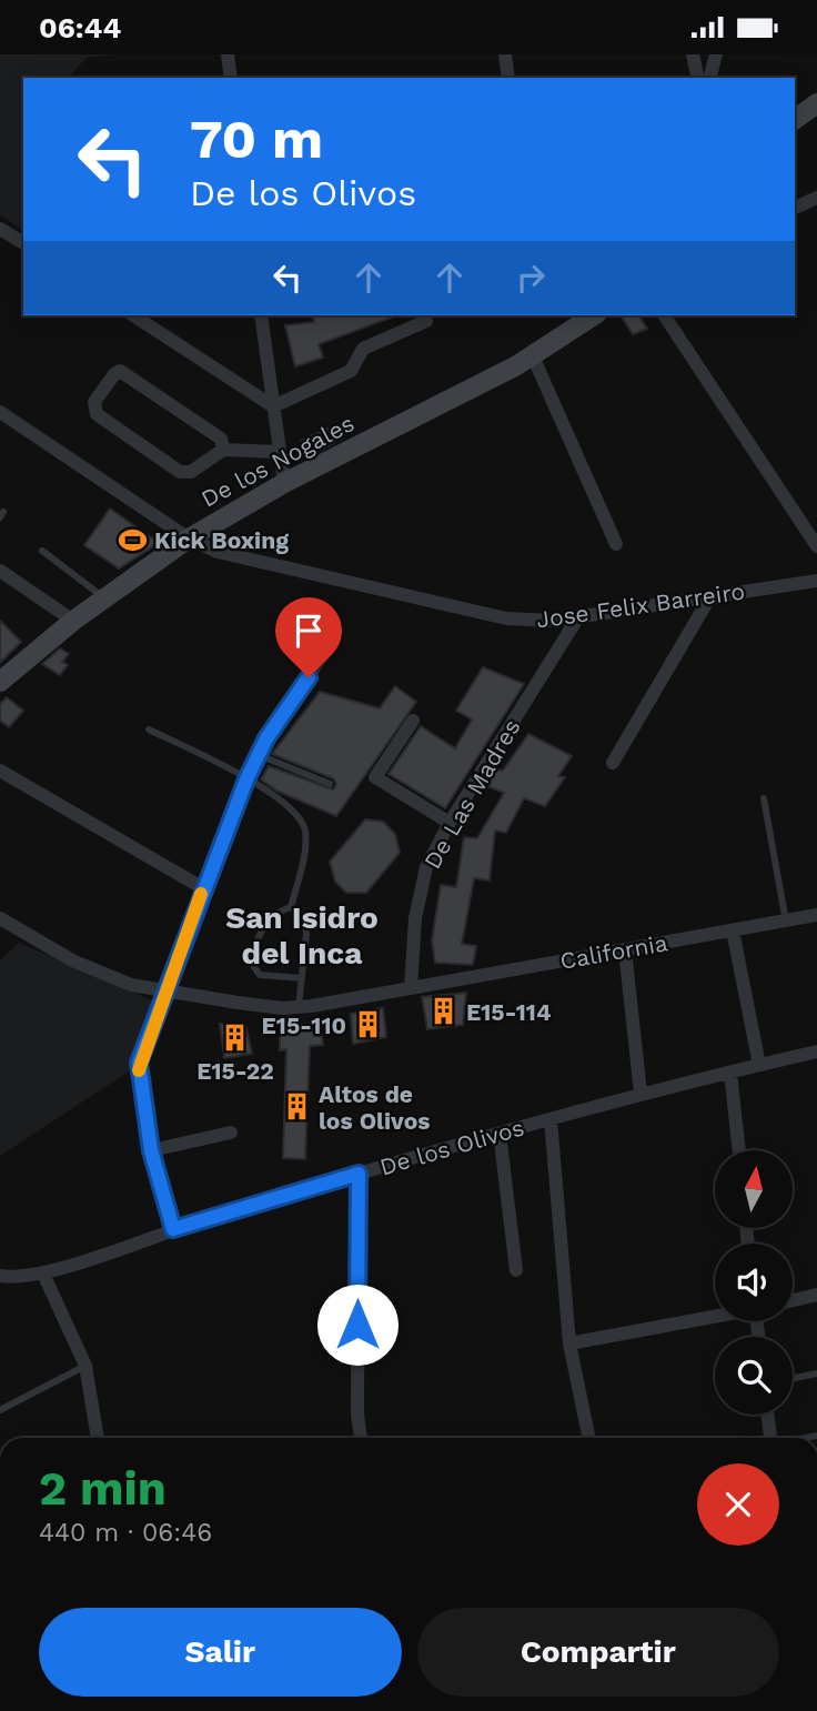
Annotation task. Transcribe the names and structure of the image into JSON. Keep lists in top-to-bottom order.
{
  "streets": {
    "street": [
      "De los Nogales",
      "Jose Felix Barreiro",
      "De Las Madres",
      "California",
      "De los Olivos"
    ]
  },
  "crossings": [
    ["De los Nogales", "Jose Felix Barreiro"],
    ["Jose Felix Barreiro", "De Las Madres"],
    ["De Las Madres", "California"]
  ],
  "districts": ["San Isidro del Inca"],
  "places": {
    "sports": ["Kick Boxing"],
    "building": [
      "E15-114",
      "E15-110",
      "E15-22",
      "Altos de los Olivos"
    ]
  },
  "north": "top",
  "page": {
    "status": "06:44",
    "turn": ["70 m", "De los Olivos"],
    "heading": ["2 min", "440 m · 06:46"],
    "buttons": ["Salir", "Compartir"]
  }
}
